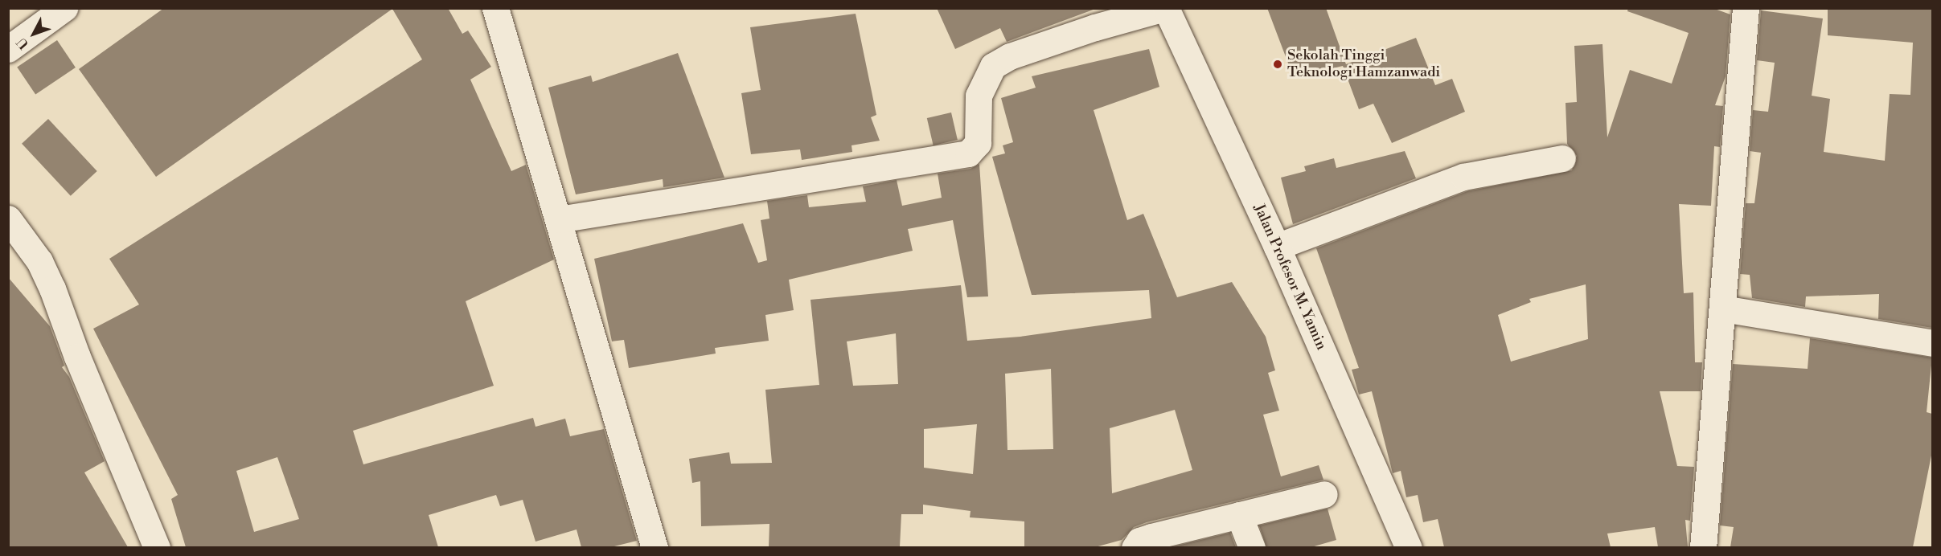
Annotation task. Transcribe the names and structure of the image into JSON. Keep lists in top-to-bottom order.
{
  "streets": {
    "street": ["Jalan Profesor M. Yamin"]
  },
  "places": ["Sekolah Tinggi Teknologi Hamzanwadi"],
  "north": "bottom left"
}
